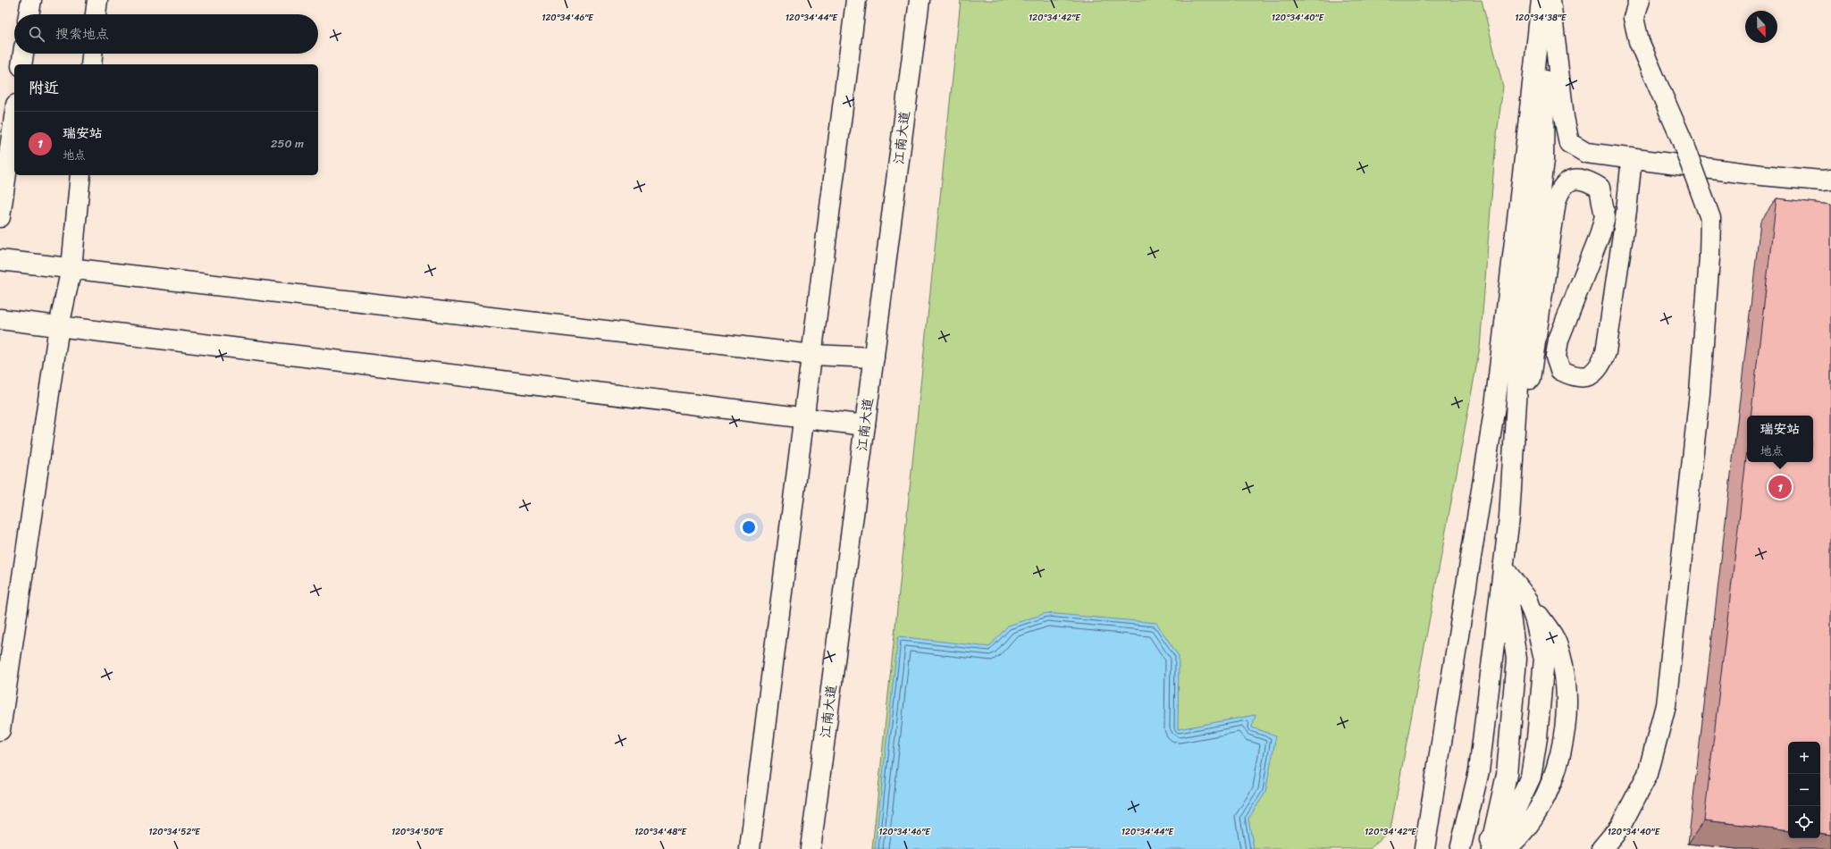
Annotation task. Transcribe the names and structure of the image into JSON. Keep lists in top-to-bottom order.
{
  "streets": {
    "street": ["江南大道"]
  },
  "north": "bottom",
  "page": {
    "search": "搜索地点",
    "heading": "附近",
    "list": [
      {
        "mark": "1",
        "name": "瑞安站",
        "note": "地点",
        "value": "250 m"
      }
    ],
    "popup": ["瑞安站", "地点"],
    "pins": "1",
    "map_buttons": ["+", "−"]
  },
  "coordinates": [
    "120°34'46\"E",
    "120°34'44\"E",
    "120°34'42\"E",
    "120°34'40\"E",
    "120°34'38\"E",
    "120°34'52\"E",
    "120°34'50\"E",
    "120°34'48\"E"
  ]
}
